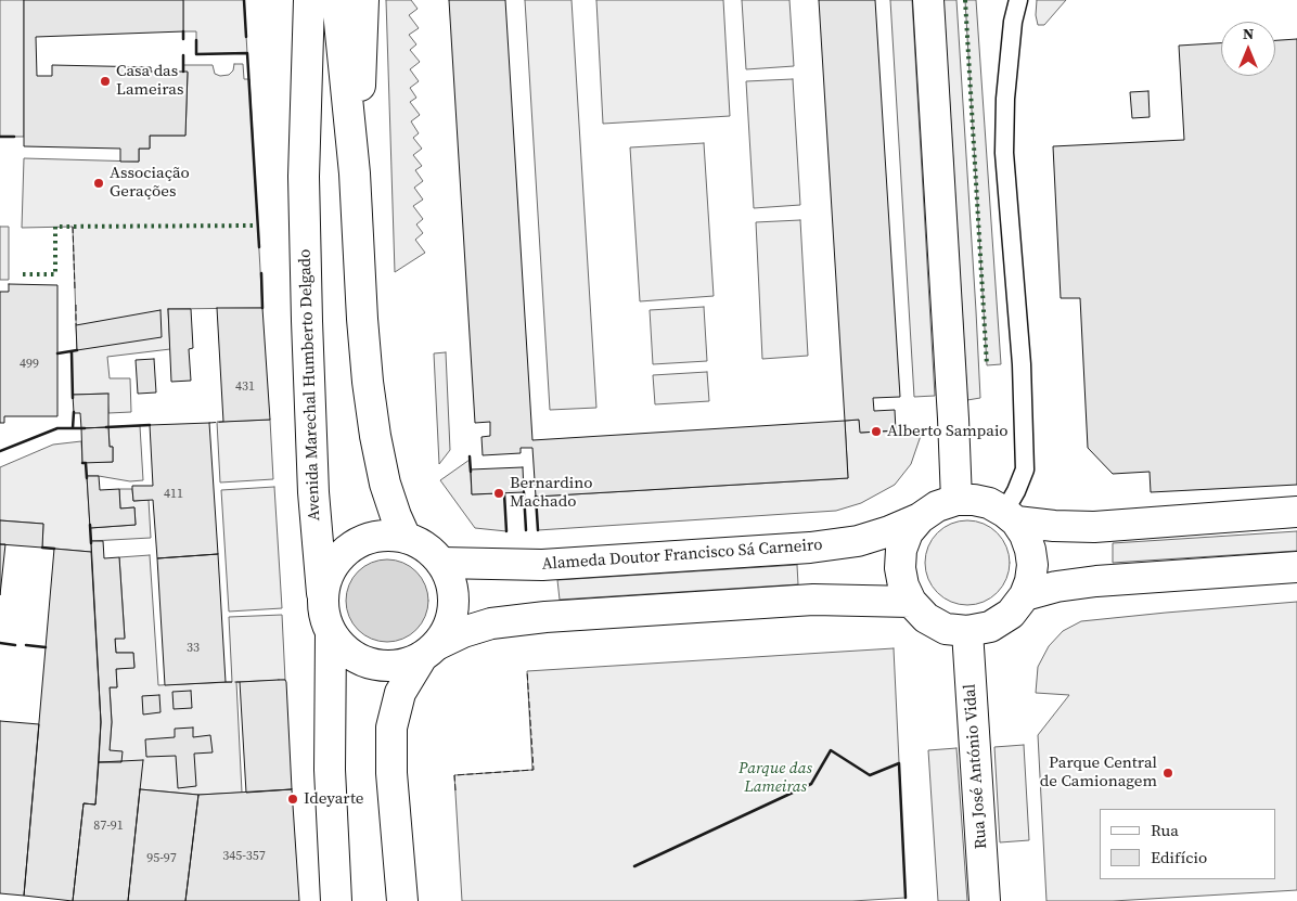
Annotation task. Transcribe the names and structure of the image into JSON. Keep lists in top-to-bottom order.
{
  "streets": {
    "street": ["Avenida Marechal Humberto Delgado", "Alameda Doutor Francisco Sá Carneiro", "Rua José António Vidal"]
  },
  "crossings": [
    ["Avenida Marechal Humberto Delgado", "Alameda Doutor Francisco Sá Carneiro"],
    ["Alameda Doutor Francisco Sá Carneiro", "Rua José António Vidal"]
  ],
  "parks": ["Parque das Lameiras"],
  "places": [
    "Casa das Lameiras",
    "Associação Gerações",
    "Alberto Sampaio",
    "Bernardino Machado",
    "Parque Central de Camionagem",
    "Ideyarte"
  ],
  "house_numbers": [
    "499",
    "431",
    "411",
    "33",
    "87-91",
    "345-357",
    "95-97"
  ],
  "legend": ["Rua", "Edifício"],
  "north": "top"
}
